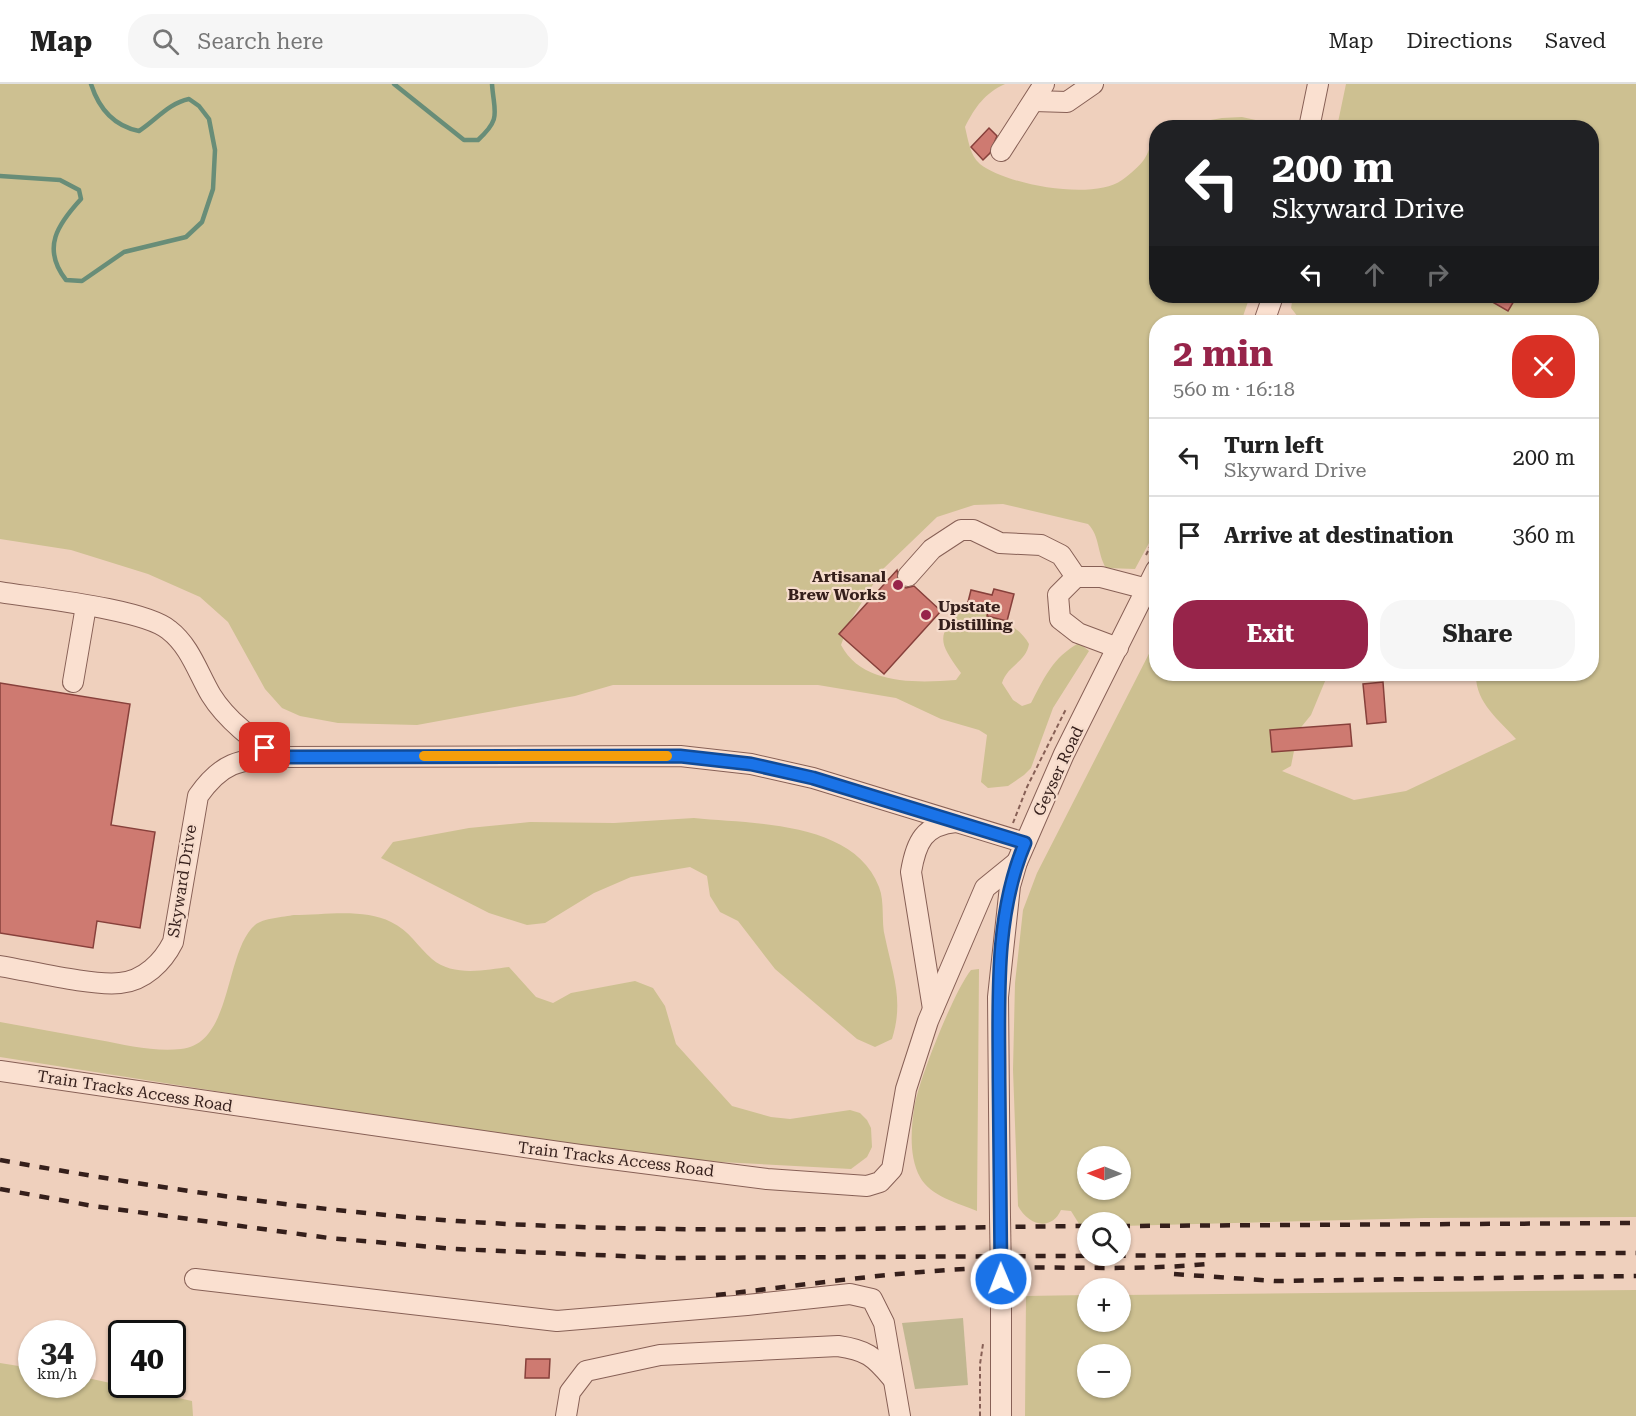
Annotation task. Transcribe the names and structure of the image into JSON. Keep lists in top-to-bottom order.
{
  "streets": {
    "street": ["Geyser Road", "Skyward Drive", "Train Tracks Access Road"]
  },
  "crossings": [
    ["Geyser Road", "Skyward Drive"],
    ["Geyser Road", "Train Tracks Access Road"]
  ],
  "places": ["Artisanal Brew Works", "Upstate Distilling"],
  "north": "left",
  "page": {
    "header": "Map",
    "search": "Search here",
    "nav": ["Map", "Directions", "Saved"],
    "turn": ["200 m", "Skyward Drive"],
    "heading": ["2 min", "560 m · 16:18"],
    "list": [
      {
        "name": "Turn left",
        "note": "Skyward Drive",
        "value": "200 m"
      },
      {
        "name": "Arrive at destination",
        "value": "360 m"
      }
    ],
    "buttons": ["Exit", "Share"],
    "map_buttons": ["+", "−"],
    "speed": "34 km/h",
    "limit": "40"
  }
}
